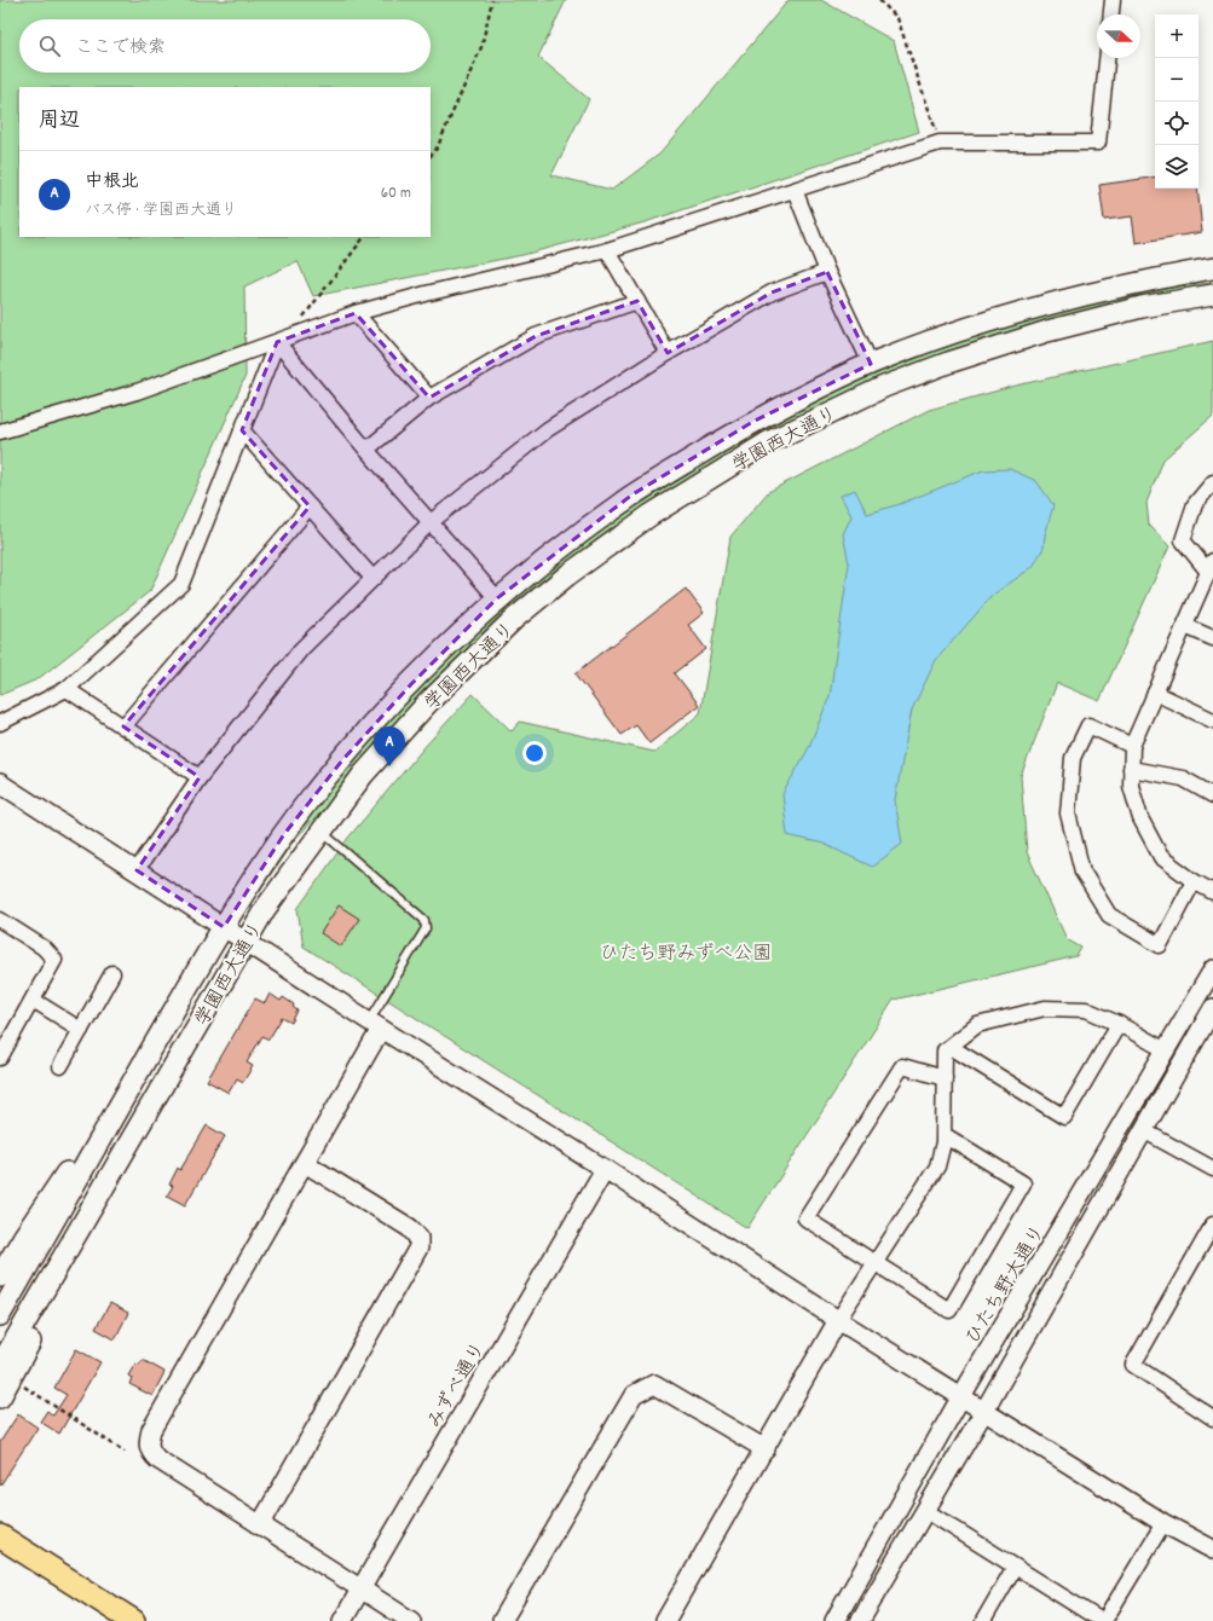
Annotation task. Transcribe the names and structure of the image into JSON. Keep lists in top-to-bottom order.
{
  "streets": {
    "main road": ["学園西大通り"],
    "street": ["ひたち野大通り", "みずべ通り"]
  },
  "parks": ["ひたち野みずべ公園"],
  "north": "right",
  "page": {
    "map_buttons": ["+", "−"],
    "search": "ここで検索",
    "heading": "周辺",
    "list": [
      {
        "mark": "A",
        "name": "中根北",
        "note": "バス停 · 学園西大通り",
        "value": "60 m"
      }
    ],
    "pins": "A"
  }
}
